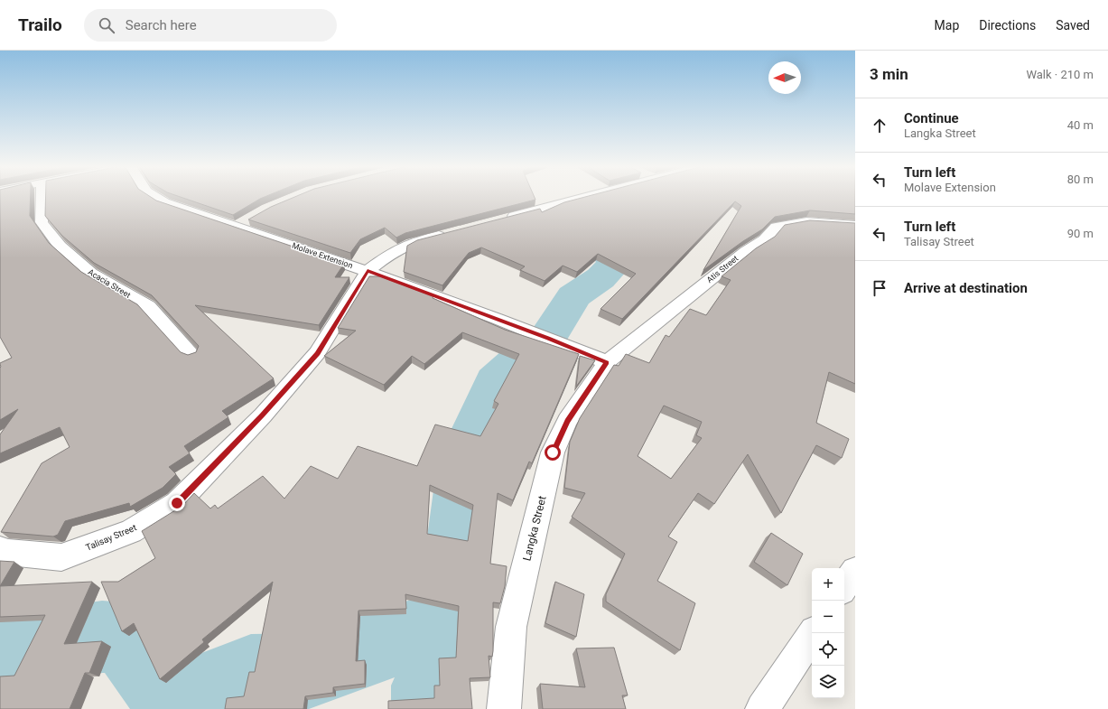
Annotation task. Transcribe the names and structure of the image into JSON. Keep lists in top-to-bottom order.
{
  "streets": {
    "street": [
      "Molave Extension",
      "Atis Street",
      "Acacia Street",
      "Langka Street",
      "Talisay Street"
    ]
  },
  "crossings": [
    ["Molave Extension", "Atis Street"],
    ["Molave Extension", "Langka Street"],
    ["Molave Extension", "Talisay Street"],
    ["Atis Street", "Langka Street"]
  ],
  "north": "left",
  "page": {
    "header": "Trailo",
    "search": "Search here",
    "nav": ["Map", "Directions", "Saved"],
    "heading": ["3 min", "Walk · 210 m"],
    "list": [
      ["Continue", "Langka Street", "40 m"],
      ["Turn left", "Molave Extension", "80 m"],
      ["Turn left", "Talisay Street", "90 m"],
      "Arrive at destination"
    ],
    "map_buttons": ["+", "−"]
  }
}
